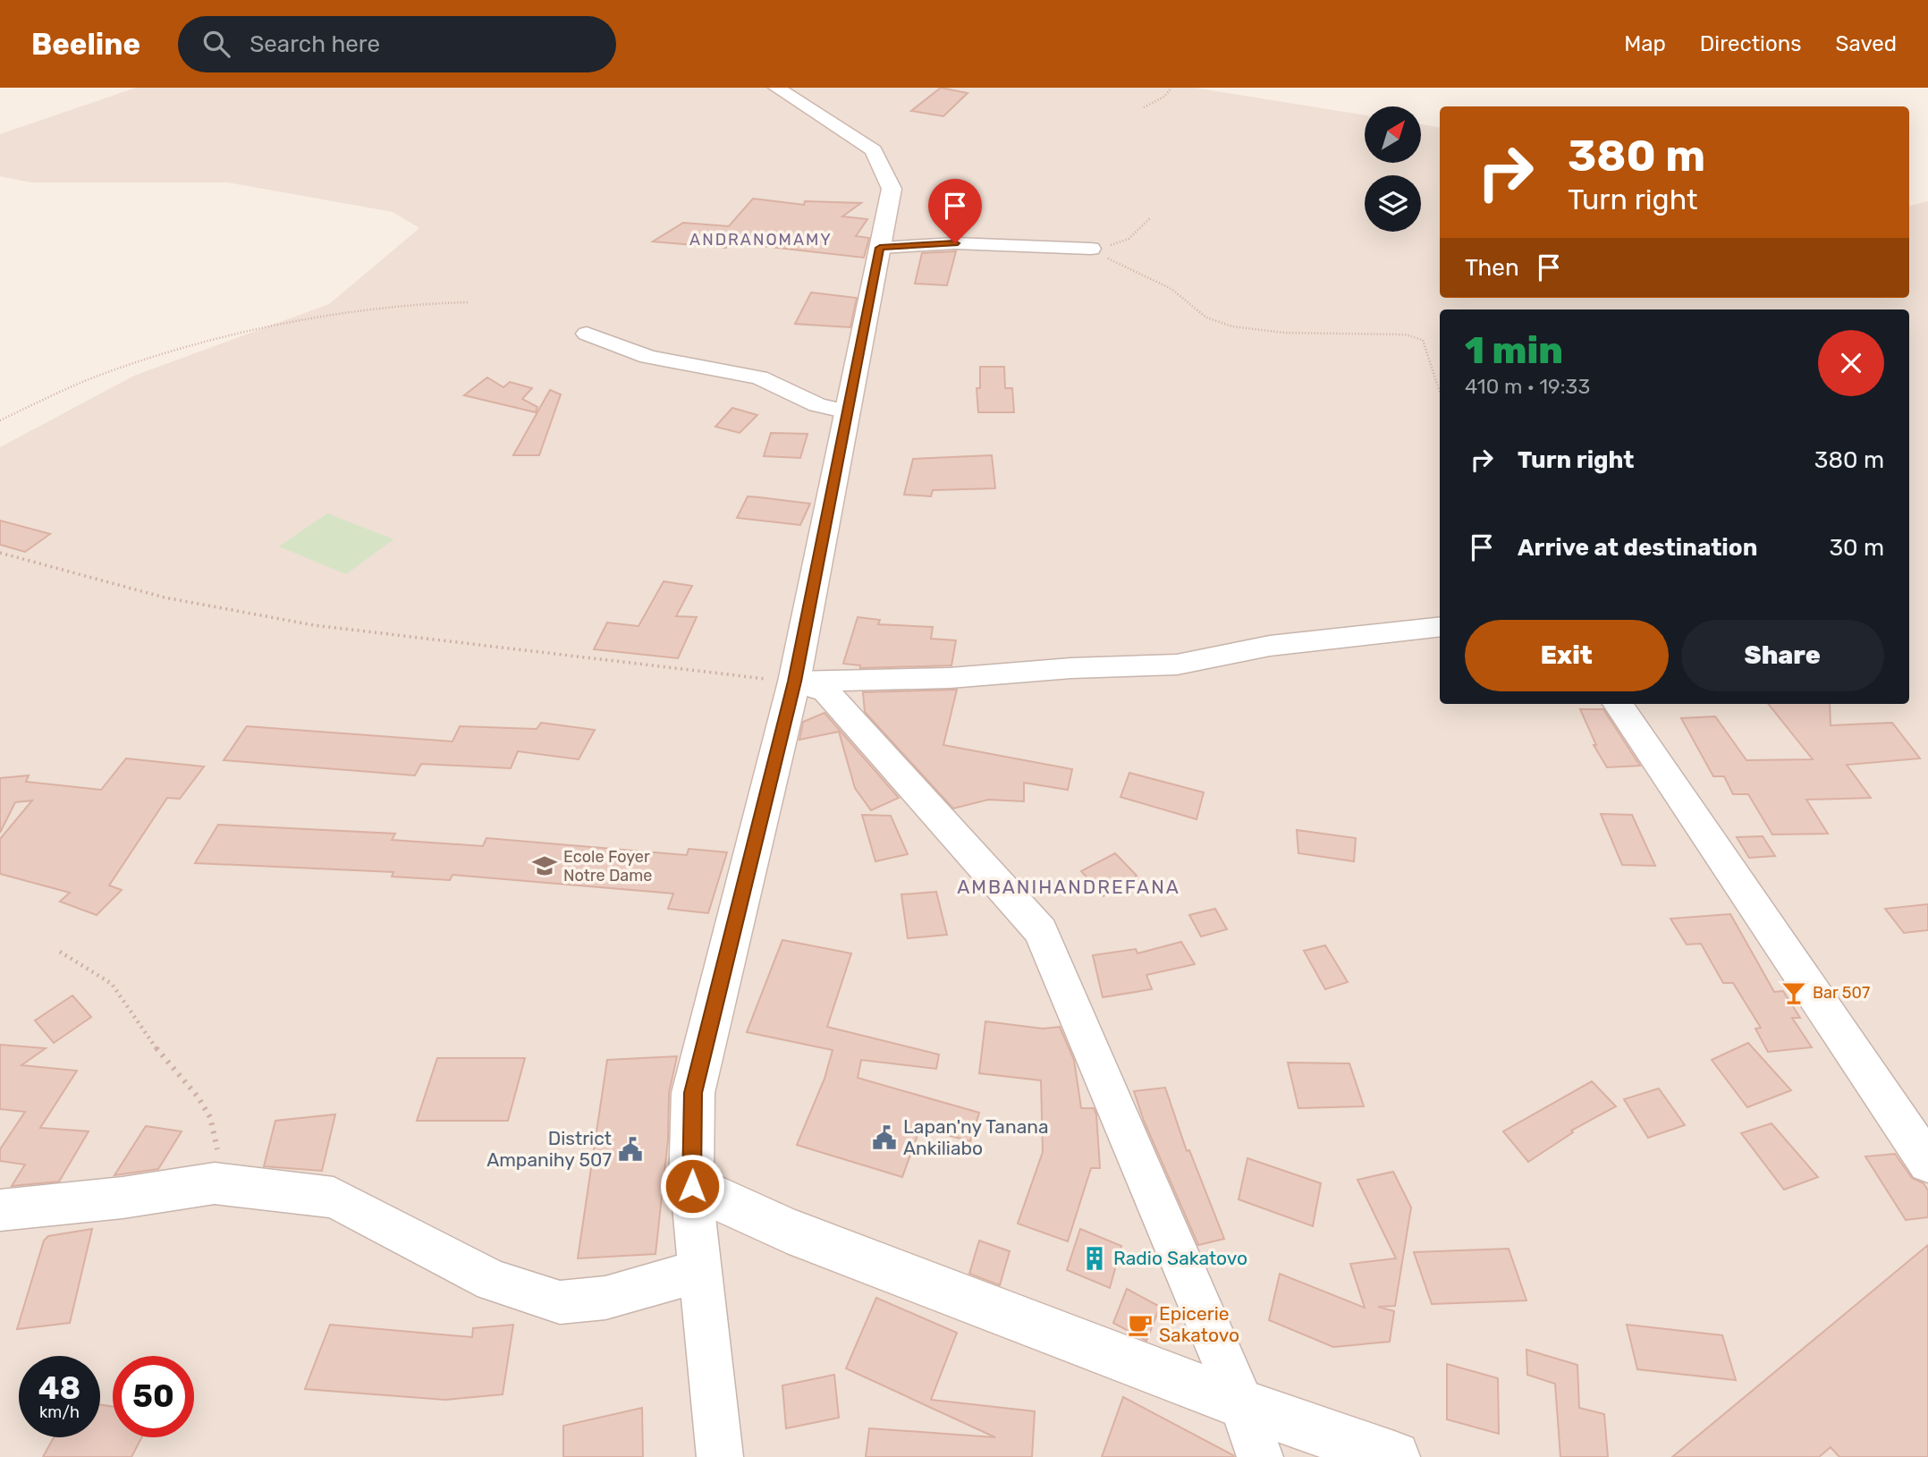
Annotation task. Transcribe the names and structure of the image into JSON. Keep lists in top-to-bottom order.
{
  "districts": ["ANDRANOMAMY", "AMBANIHANDREFANA"],
  "places": {
    "school or university": ["Ecole Foyer Notre Dame"],
    "bar": ["Bar 507"],
    "public building": ["Lapan'ny Tanana Ankiliabo", "District Ampanihy 507"],
    "building": ["Radio Sakatovo"],
    "cafe": ["Epicerie Sakatovo"]
  },
  "north": "top right",
  "page": {
    "header": "Beeline",
    "search": "Search here",
    "nav": ["Map", "Directions", "Saved"],
    "turn": ["380 m", "Turn right"],
    "then": "Then",
    "heading": ["1 min", "410 m · 19:33"],
    "list": [
      {
        "name": "Turn right",
        "value": "380 m"
      },
      {
        "name": "Arrive at destination",
        "value": "30 m"
      }
    ],
    "buttons": ["Exit", "Share"],
    "speed": "48 km/h",
    "limit": "50"
  }
}
